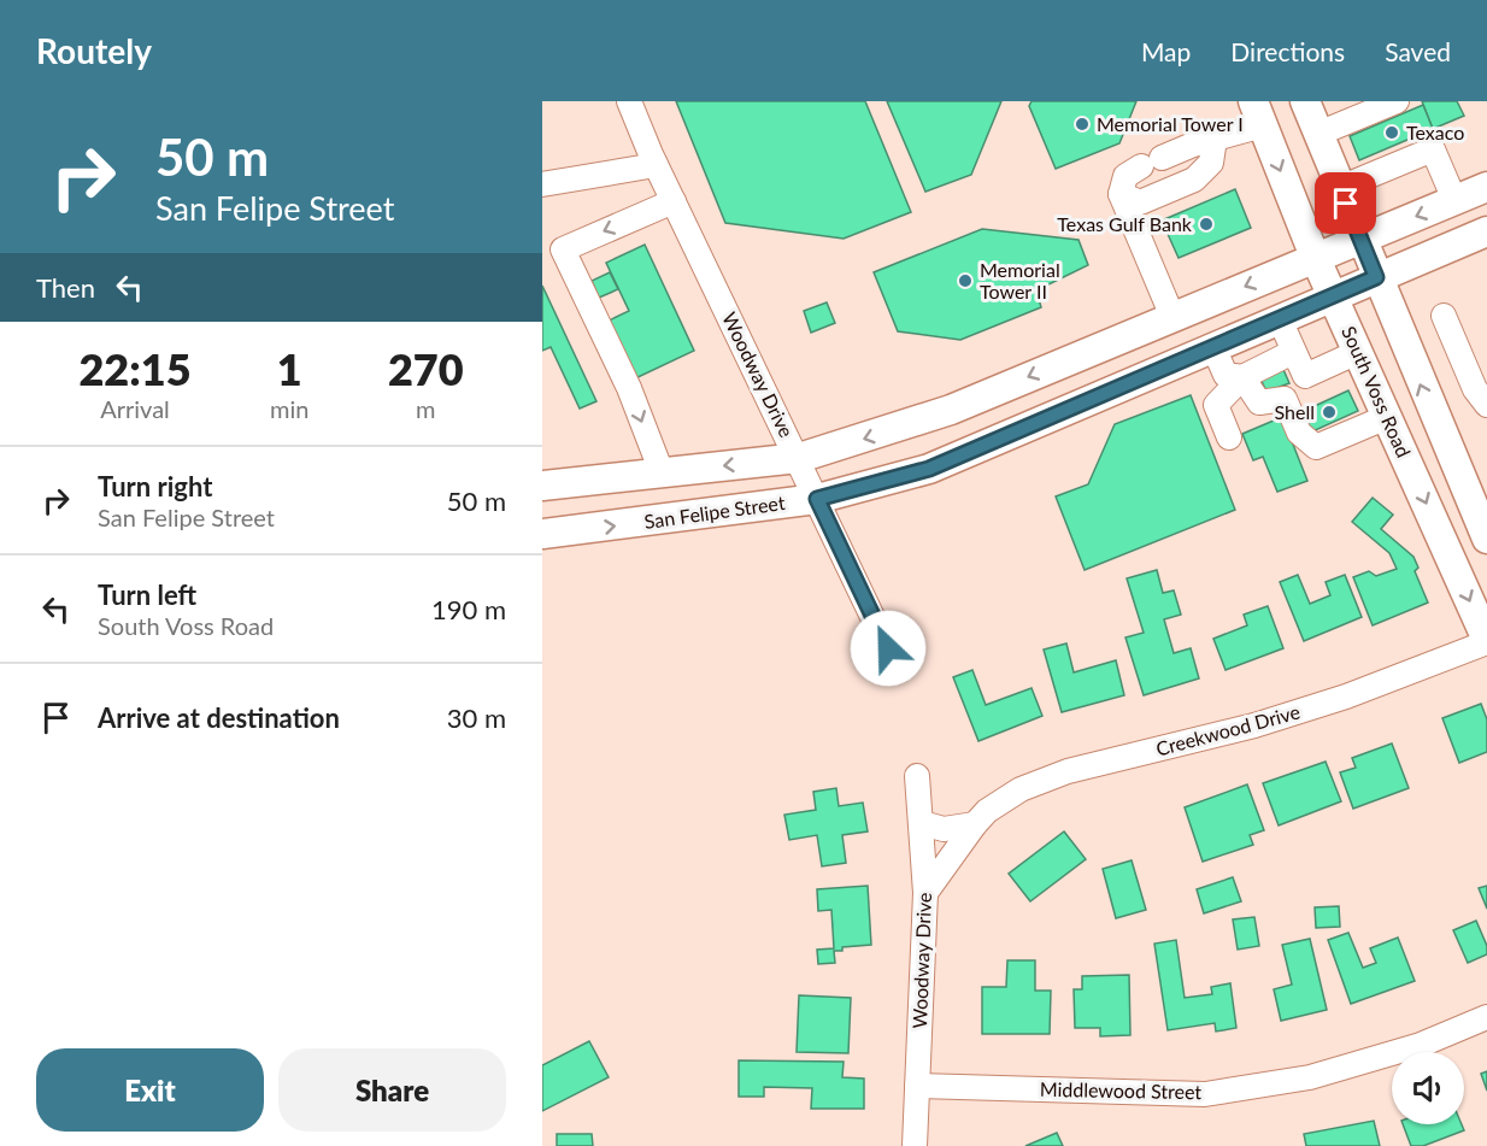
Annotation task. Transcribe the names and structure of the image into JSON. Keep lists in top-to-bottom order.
{
  "streets": {
    "main road": ["South Voss Road", "San Felipe Street"],
    "street": ["Woodway Drive", "Creekwood Drive", "Middlewood Street"]
  },
  "crossings": [
    ["Woodway Drive", "San Felipe Street"],
    ["Woodway Drive", "Creekwood Drive"],
    ["Woodway Drive", "Middlewood Street"],
    ["South Voss Road", "San Felipe Street"],
    ["South Voss Road", "Creekwood Drive"]
  ],
  "places": [
    "Memorial Tower I",
    "Texaco",
    "Texas Gulf Bank",
    "Memorial Tower II",
    "Shell"
  ],
  "page": {
    "header": "Routely",
    "nav": ["Map", "Directions", "Saved"],
    "turn": ["50 m", "San Felipe Street"],
    "then": "Then",
    "eta": [
      "22:15",
      "Arrival",
      "1",
      "min",
      "270",
      "m"
    ],
    "list": [
      {
        "name": "Turn right",
        "note": "San Felipe Street",
        "value": "50 m"
      },
      {
        "name": "Turn left",
        "note": "South Voss Road",
        "value": "190 m"
      },
      {
        "name": "Arrive at destination",
        "value": "30 m"
      }
    ],
    "buttons": ["Exit", "Share"]
  }
}
